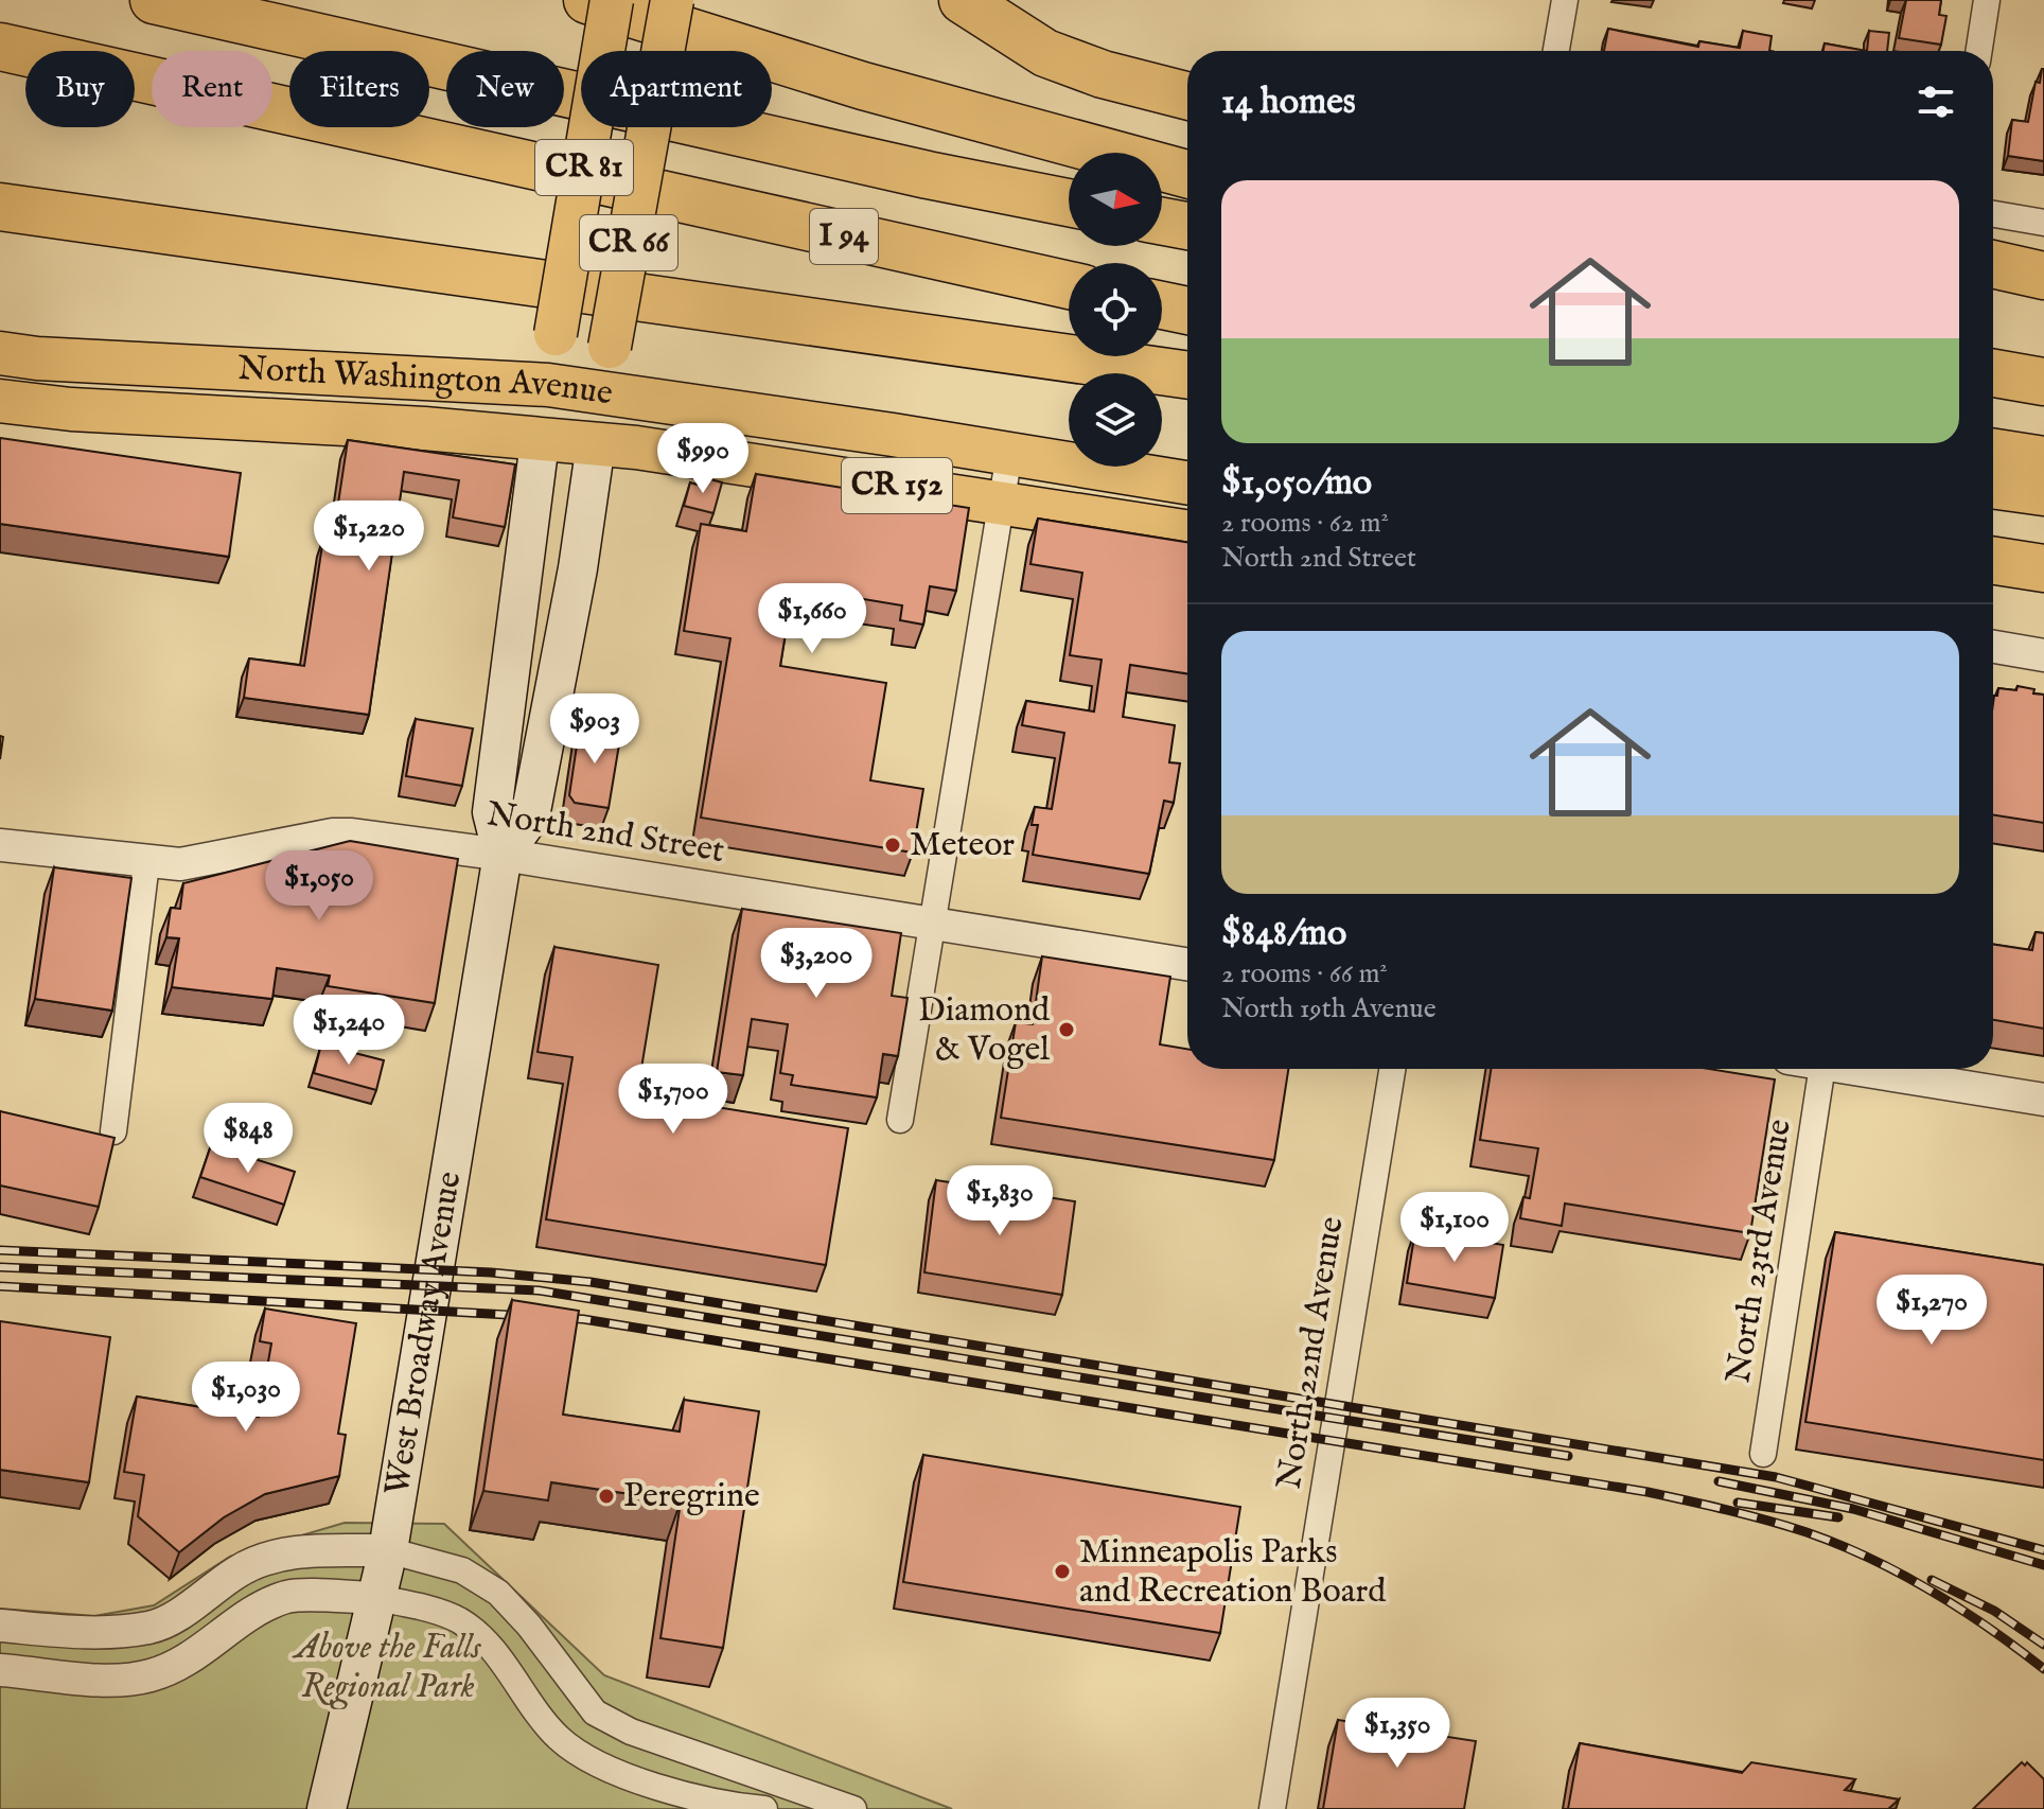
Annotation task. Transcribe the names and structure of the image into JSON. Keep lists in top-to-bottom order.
{
  "streets": {
    "highway": ["I 94"],
    "main road": [
      "CR 81",
      "CR 66",
      "North Washington Avenue",
      "CR 152",
      "West Broadway Avenue"
    ],
    "street": ["North 2nd Street", "North 23rd Avenue", "North 22nd Avenue"]
  },
  "crossings": [
    ["North Washington Avenue", "West Broadway Avenue"],
    ["North 2nd Street", "West Broadway Avenue"]
  ],
  "parks": ["Above the Falls Regional Park"],
  "places": [
    "Meteor",
    "Diamond & Vogel",
    "Peregrine",
    "Minneapolis Parks and Recreation Board"
  ],
  "north": "right",
  "page": {
    "chip": [
      "Buy",
      "Rent",
      "Filters",
      "New",
      "Apartment"
    ],
    "heading": "14 homes",
    "list": [
      {
        "name": "$1,050/mo",
        "note": "2 rooms · 62 m² · North 2nd Street"
      },
      {
        "name": "$848/mo",
        "note": "2 rooms · 66 m² · North 19th Avenue"
      }
    ],
    "price": [
      "$990",
      "$1,220",
      "$1,660",
      "$903",
      "$1,050",
      "$3,200",
      "$1,240",
      "$1,700",
      "$848",
      "$1,830",
      "$1,100",
      "$1,270",
      "$1,030",
      "$1,350"
    ]
  }
}
